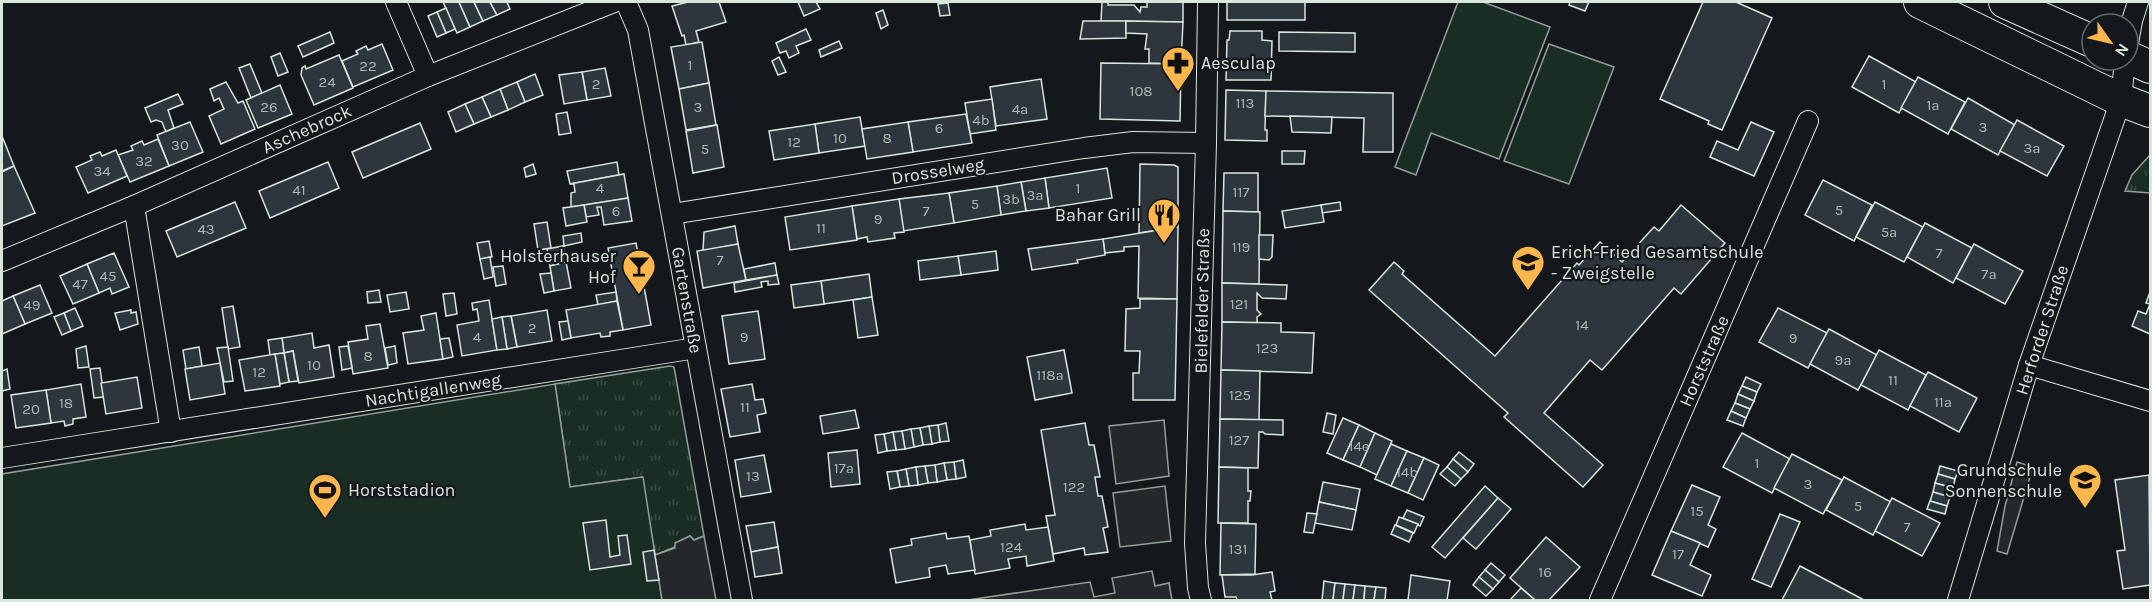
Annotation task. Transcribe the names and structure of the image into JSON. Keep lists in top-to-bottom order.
{
  "streets": {
    "street": [
      "Aschebrock",
      "Drosselweg",
      "Gartenstraße",
      "Bielefelder Straße",
      "Herforder Straße",
      "Horststraße",
      "Nachtigallenweg"
    ]
  },
  "crossings": [
    ["Drosselweg", "Gartenstraße"],
    ["Drosselweg", "Bielefelder Straße"],
    ["Gartenstraße", "Nachtigallenweg"]
  ],
  "places": {
    "pharmacy": ["Aesculap"],
    "restaurant": ["Bahar Grill"],
    "school or university": ["Erich-Fried Gesamtschule - Zweigstelle", "Grundschule Sonnenschule"],
    "bar": ["Holsterhauser Hof"],
    "sports": ["Horststadion"]
  },
  "house_numbers": [
    "1",
    "22",
    "24",
    "2",
    "1",
    "108",
    "113",
    "1a",
    "26",
    "3",
    "4a",
    "4b",
    "3",
    "6",
    "10",
    "8",
    "12",
    "30",
    "3a",
    "5",
    "32",
    "34",
    "4",
    "1",
    "41",
    "117",
    "3a",
    "3b",
    "5",
    "5",
    "6",
    "7",
    "9",
    "11",
    "43",
    "5a",
    "119",
    "7",
    "7",
    "7a",
    "45",
    "47",
    "121",
    "49",
    "14",
    "2",
    "4",
    "9",
    "9",
    "123",
    "8",
    "9a",
    "10",
    "12",
    "118a",
    "11",
    "125",
    "11a",
    "18",
    "11",
    "20",
    "127",
    "14e",
    "1",
    "17a",
    "14b",
    "13",
    "3",
    "122",
    "5",
    "15",
    "7",
    "124",
    "131",
    "17",
    "16"
  ],
  "north": "bottom right"
}
